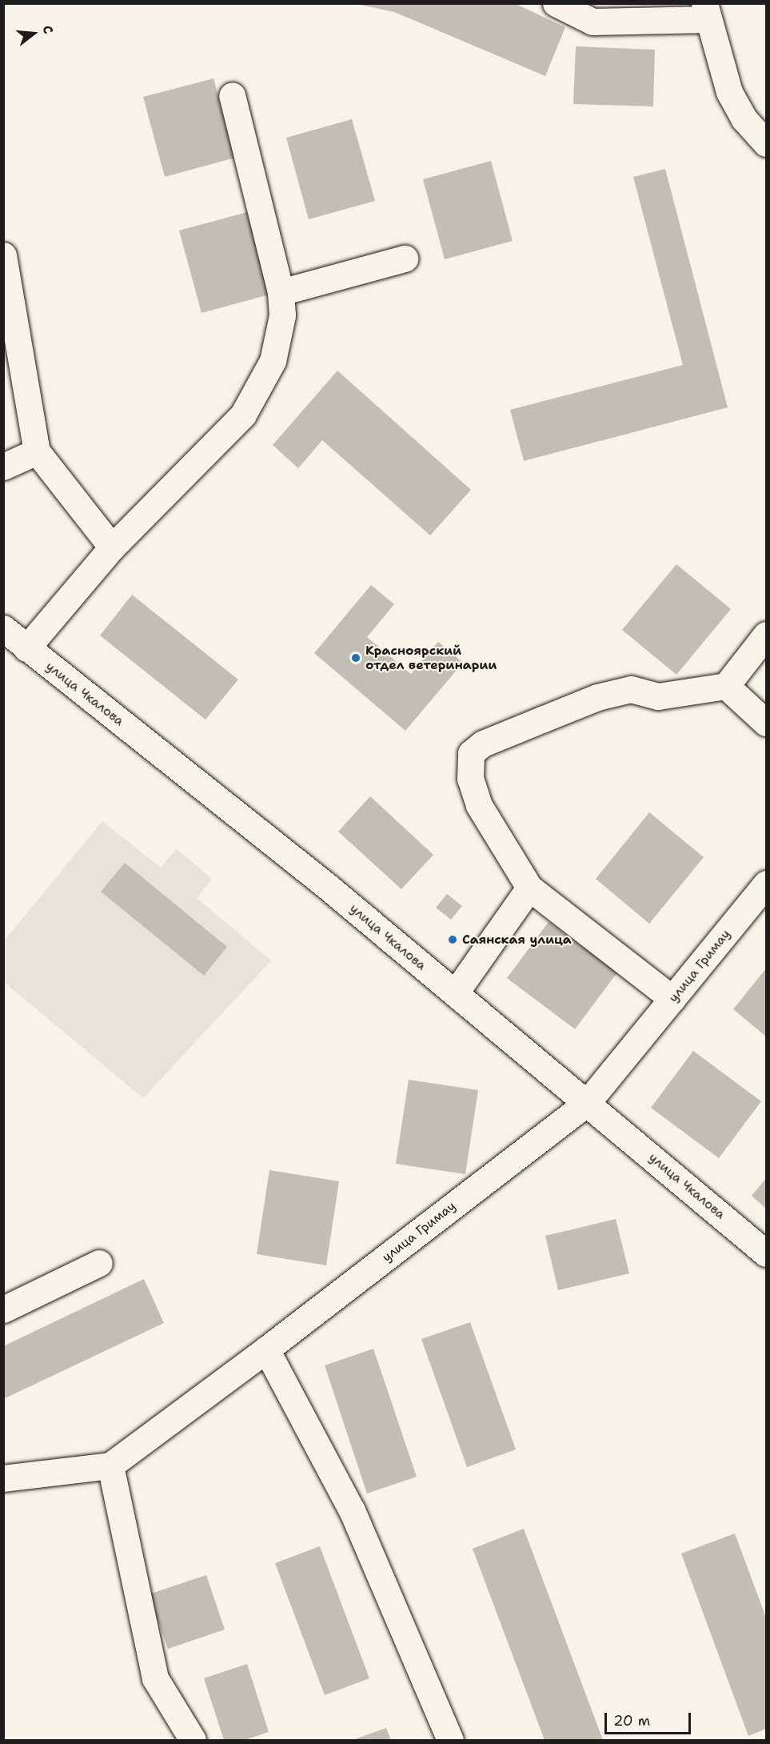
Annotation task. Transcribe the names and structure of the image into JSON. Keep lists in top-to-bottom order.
{
  "streets": {
    "street": ["улица Чкалова", "улица Гримау"]
  },
  "crossings": [
    ["улица Чкалова", "улица Гримау"]
  ],
  "places": ["Красноярский отдел ветеринарии", "Саянская улица"],
  "scale_bar": "20 m",
  "north": "right"
}
